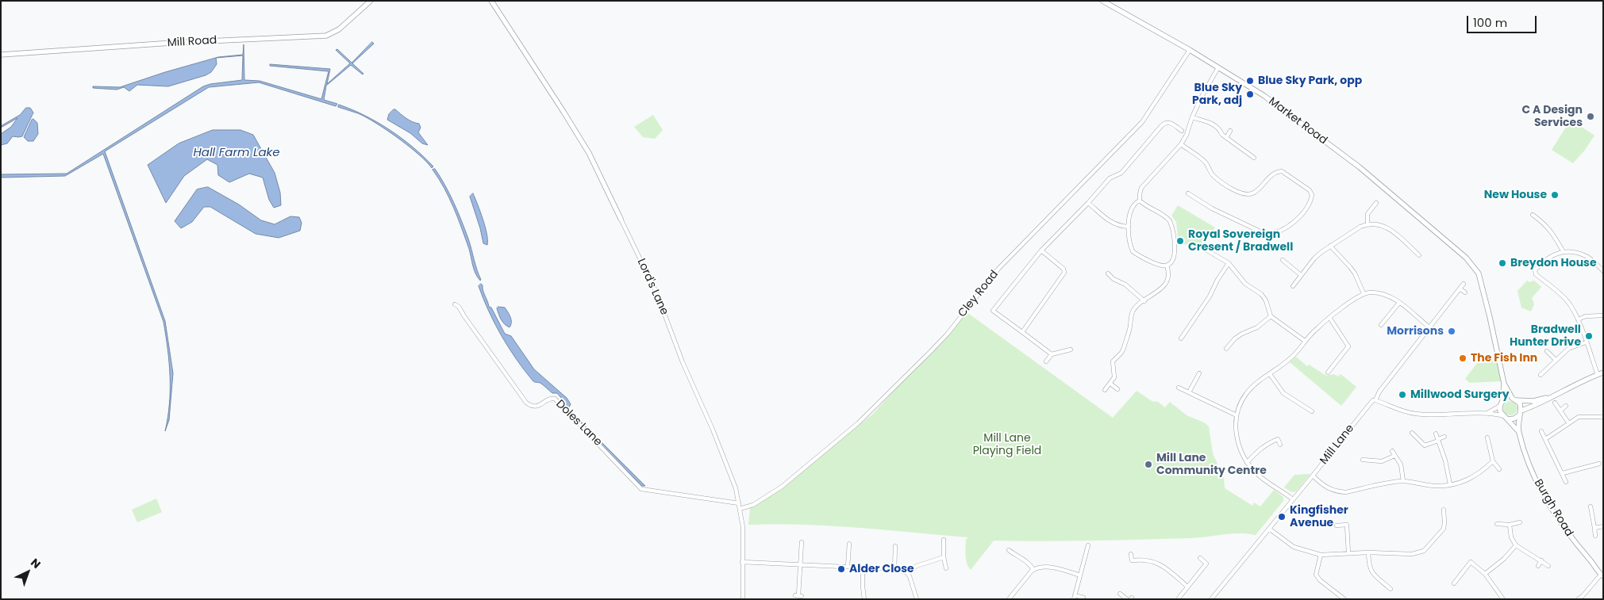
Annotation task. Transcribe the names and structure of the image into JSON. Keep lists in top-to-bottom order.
{
  "streets": {
    "street": [
      "Mill Road",
      "Market Road",
      "Lord's Lane",
      "Cley Road",
      "Doles Lane",
      "Mill Lane",
      "Burgh Road"
    ]
  },
  "crossings": [
    ["Market Road", "Cley Road"],
    ["Market Road", "Burgh Road"],
    ["Lord's Lane", "Cley Road"],
    ["Lord's Lane", "Doles Lane"]
  ],
  "water": ["Hall Farm Lake"],
  "parks": ["Mill Lane Playing Field"],
  "places": [
    "Blue Sky Park, opp",
    "Blue Sky Park, adj",
    "C A Design Services",
    "New House",
    "Royal Sovereign Cresent / Bradwell",
    "Breydon House",
    "Morrisons",
    "Bradwell Hunter Drive",
    "The Fish Inn",
    "Millwood Surgery",
    "Mill Lane Community Centre",
    "Kingfisher Avenue",
    "Alder Close"
  ],
  "scale_bar": "100 m",
  "north": "top right"
}
